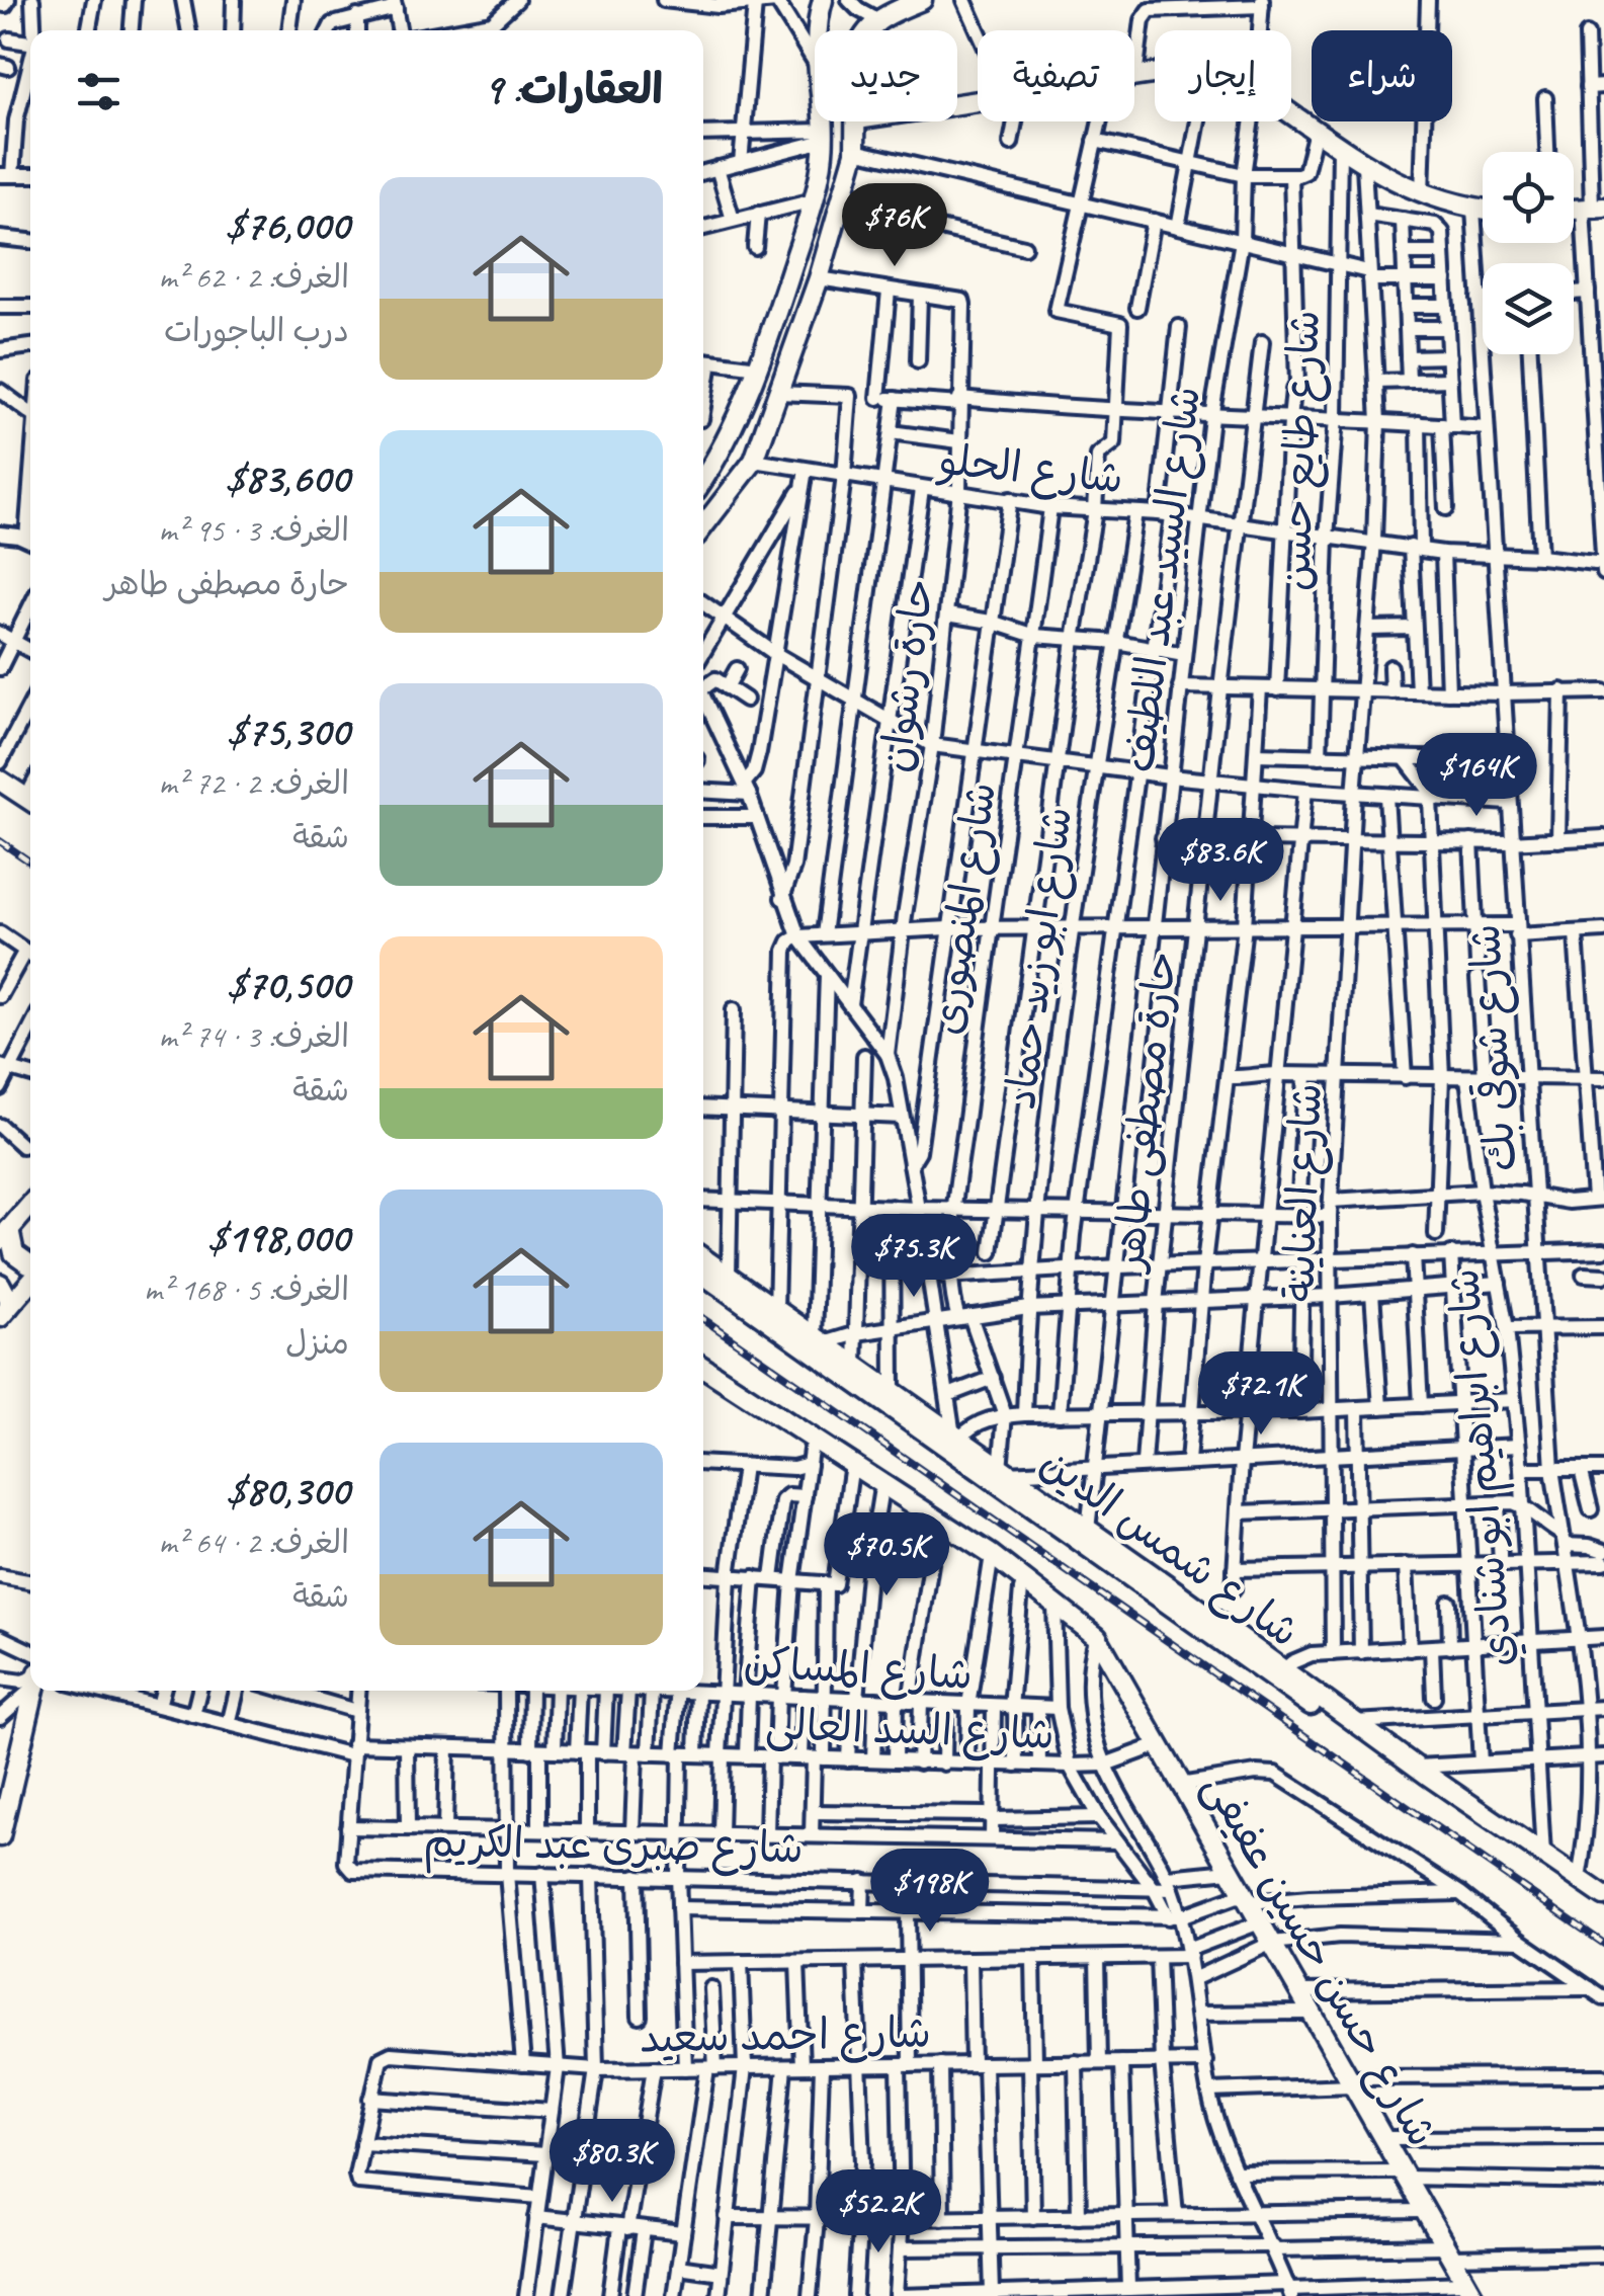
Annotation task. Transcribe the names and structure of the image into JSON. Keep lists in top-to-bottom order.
{
  "streets": {
    "street": [
      "شارع طايع حسن",
      "شارع الحلو",
      "شارع السيد عبد اللطيف",
      "حارة رشوان",
      "شارع المنصورى",
      "شارع ابو زيد حماد",
      "شارع شوقى بك",
      "حارة مصطفى طاهر",
      "شارع العناينة",
      "شارع ابراهيم ابو شنادي",
      "شارع شمس الدين",
      "شارع المساكن",
      "شارع السد العالى",
      "شارع صبرى عبد الكريم",
      "شارع حسن حسين عفيفى",
      "شارع احمد سعيد"
    ]
  },
  "crossings": [
    ["شارع طايع حسن", "شارع الحلو"],
    ["شارع الحلو", "شارع السيد عبد اللطيف"],
    ["شارع الحلو", "حارة رشوان"],
    ["شارع الحلو", "شارع المنصورى"],
    ["شارع الحلو", "شارع ابو زيد حماد"],
    ["شارع الحلو", "شارع شوقى بك"],
    ["شارع الحلو", "حارة مصطفى طاهر"],
    ["شارع الحلو", "شارع العناينة"],
    ["شارع السيد عبد اللطيف", "شارع شمس الدين"],
    ["شارع شوقى بك", "شارع شمس الدين"],
    ["شارع ابراهيم ابو شنادي", "شارع شمس الدين"],
    ["شارع السد العالى", "شارع حسن حسين عفيفى"],
    ["شارع صبرى عبد الكريم", "شارع حسن حسين عفيفى"]
  ],
  "page": {
    "chip": [
      "شراء",
      "إيجار",
      "تصفية",
      "جديد"
    ],
    "heading": "العقارات: 9",
    "list": [
      {
        "name": "$76,000",
        "note": "الغرف: 2 · 62 m² · درب الباجورات"
      },
      {
        "name": "$83,600",
        "note": "الغرف: 3 · 95 m² · حارة مصطفى طاهر"
      },
      {
        "name": "$75,300",
        "note": "الغرف: 2 · 72 m² · شقة"
      },
      {
        "name": "$70,500",
        "note": "الغرف: 3 · 74 m² · شقة"
      },
      {
        "name": "$198,000",
        "note": "الغرف: 5 · 168 m² · منزل"
      },
      {
        "name": "$80,300",
        "note": "الغرف: 2 · 64 m² · شقة"
      }
    ],
    "price": [
      "$76K",
      "$164K",
      "$83.6K",
      "$75.3K",
      "$72.1K",
      "$70.5K",
      "$198K",
      "$80.3K",
      "$52.2K"
    ]
  }
}
